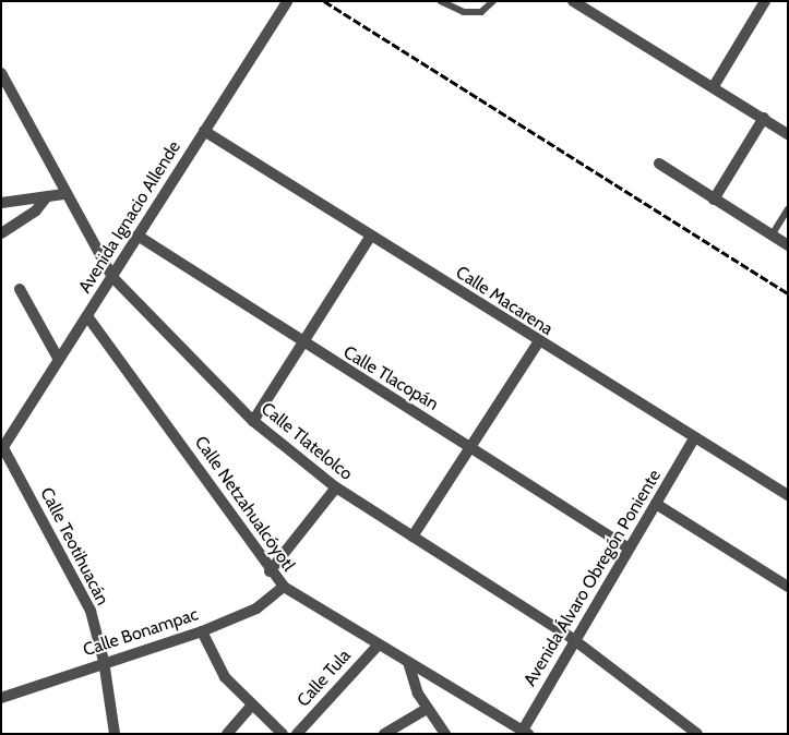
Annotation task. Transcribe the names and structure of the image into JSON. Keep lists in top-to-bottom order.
{
  "streets": {
    "street": [
      "Avenida Ignacio Allende",
      "Calle Macarena",
      "Calle Tlacopán",
      "Calle Tlatelolco",
      "Calle Netzahualcóyotl",
      "Calle Teotihuacán",
      "Avenida Álvaro Obregón Poniente",
      "Calle Bonampac",
      "Calle Tula"
    ]
  },
  "crossings": [
    ["Avenida Ignacio Allende", "Calle Macarena"],
    ["Avenida Ignacio Allende", "Calle Tlacopán"],
    ["Avenida Ignacio Allende", "Calle Tlatelolco"],
    ["Avenida Ignacio Allende", "Calle Netzahualcóyotl"],
    ["Avenida Ignacio Allende", "Calle Teotihuacán"],
    ["Calle Macarena", "Avenida Álvaro Obregón Poniente"],
    ["Calle Tlacopán", "Avenida Álvaro Obregón Poniente"],
    ["Calle Tlatelolco", "Avenida Álvaro Obregón Poniente"],
    ["Calle Netzahualcóyotl", "Avenida Álvaro Obregón Poniente"],
    ["Calle Netzahualcóyotl", "Calle Bonampac"],
    ["Calle Netzahualcóyotl", "Calle Tula"],
    ["Calle Teotihuacán", "Calle Bonampac"]
  ]
}
